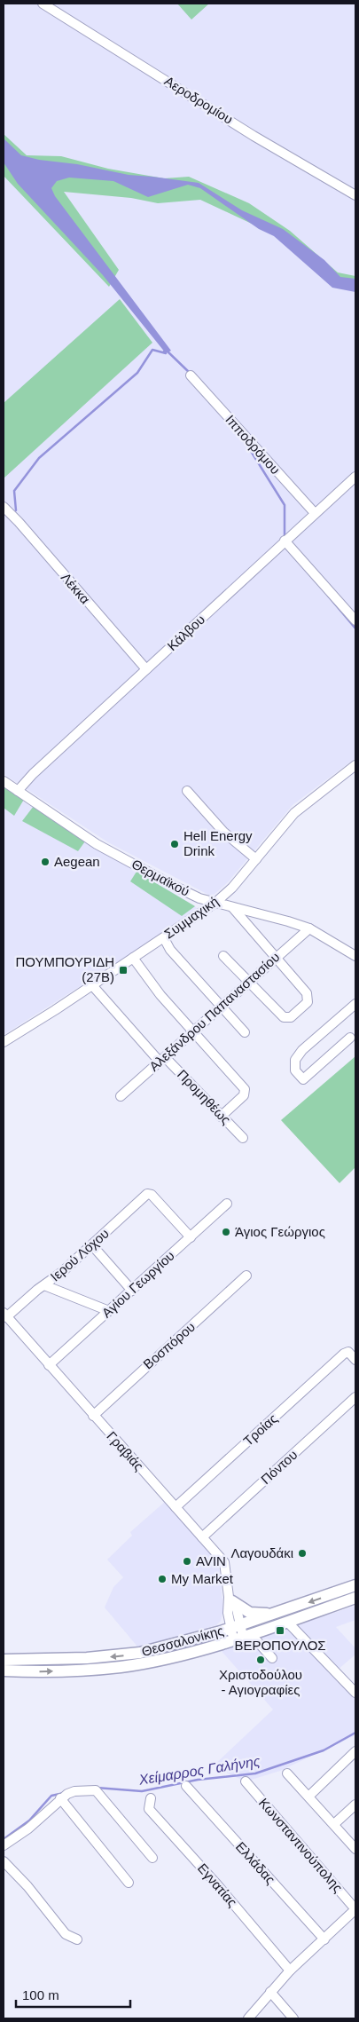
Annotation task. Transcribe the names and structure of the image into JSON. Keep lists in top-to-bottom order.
{
  "streets": {
    "main road": ["Θεσσαλονίκης"],
    "street": [
      "Αεροδρομίου",
      "Ιπποδρόμου",
      "Λέκκα",
      "Κάλβου",
      "Θερμαϊκού",
      "Συμμαχική",
      "Αλεξάνδρου Παπαναστασίου",
      "Προμηθέως",
      "Ιερού Λόχου",
      "Αγίου Γεωργίου",
      "Βοσπόρου",
      "Τροίας",
      "Γραβιάς",
      "Πόντου",
      "Κωνσταντινούπολης",
      "Ελλάδας",
      "Εγνατίας"
    ]
  },
  "crossings": [
    ["Ιπποδρόμου", "Κάλβου"],
    ["Λέκκα", "Κάλβου"],
    ["Κάλβου", "Θερμαϊκού"],
    ["Θερμαϊκού", "Συμμαχική"],
    ["Θερμαϊκού", "Αλεξάνδρου Παπαναστασίου"],
    ["Συμμαχική", "Προμηθέως"],
    ["Αλεξάνδρου Παπαναστασίου", "Προμηθέως"],
    ["Ιερού Λόχου", "Αγίου Γεωργίου"],
    ["Ιερού Λόχου", "Γραβιάς"],
    ["Αγίου Γεωργίου", "Γραβιάς"],
    ["Βοσπόρου", "Γραβιάς"],
    ["Τροίας", "Γραβιάς"],
    ["Γραβιάς", "Πόντου"],
    ["Γραβιάς", "Θεσσαλονίκης"]
  ],
  "water": ["Χείμαρρος Γαλήνης"],
  "places": {
    "other": [
      "Hell Energy Drink",
      "Aegean",
      "Άγιος Γεώργιος",
      "Λαγουδάκι",
      "AVIN",
      "My Market",
      "Χριστοδούλου - Αγιογραφίες"
    ],
    "transit": ["ΠΟΥΜΠΟΥΡΙΔΗ (27Β)", "ΒΕΡΟΠΟΥΛΟΣ"]
  },
  "scale_bar": "100 m"
}
